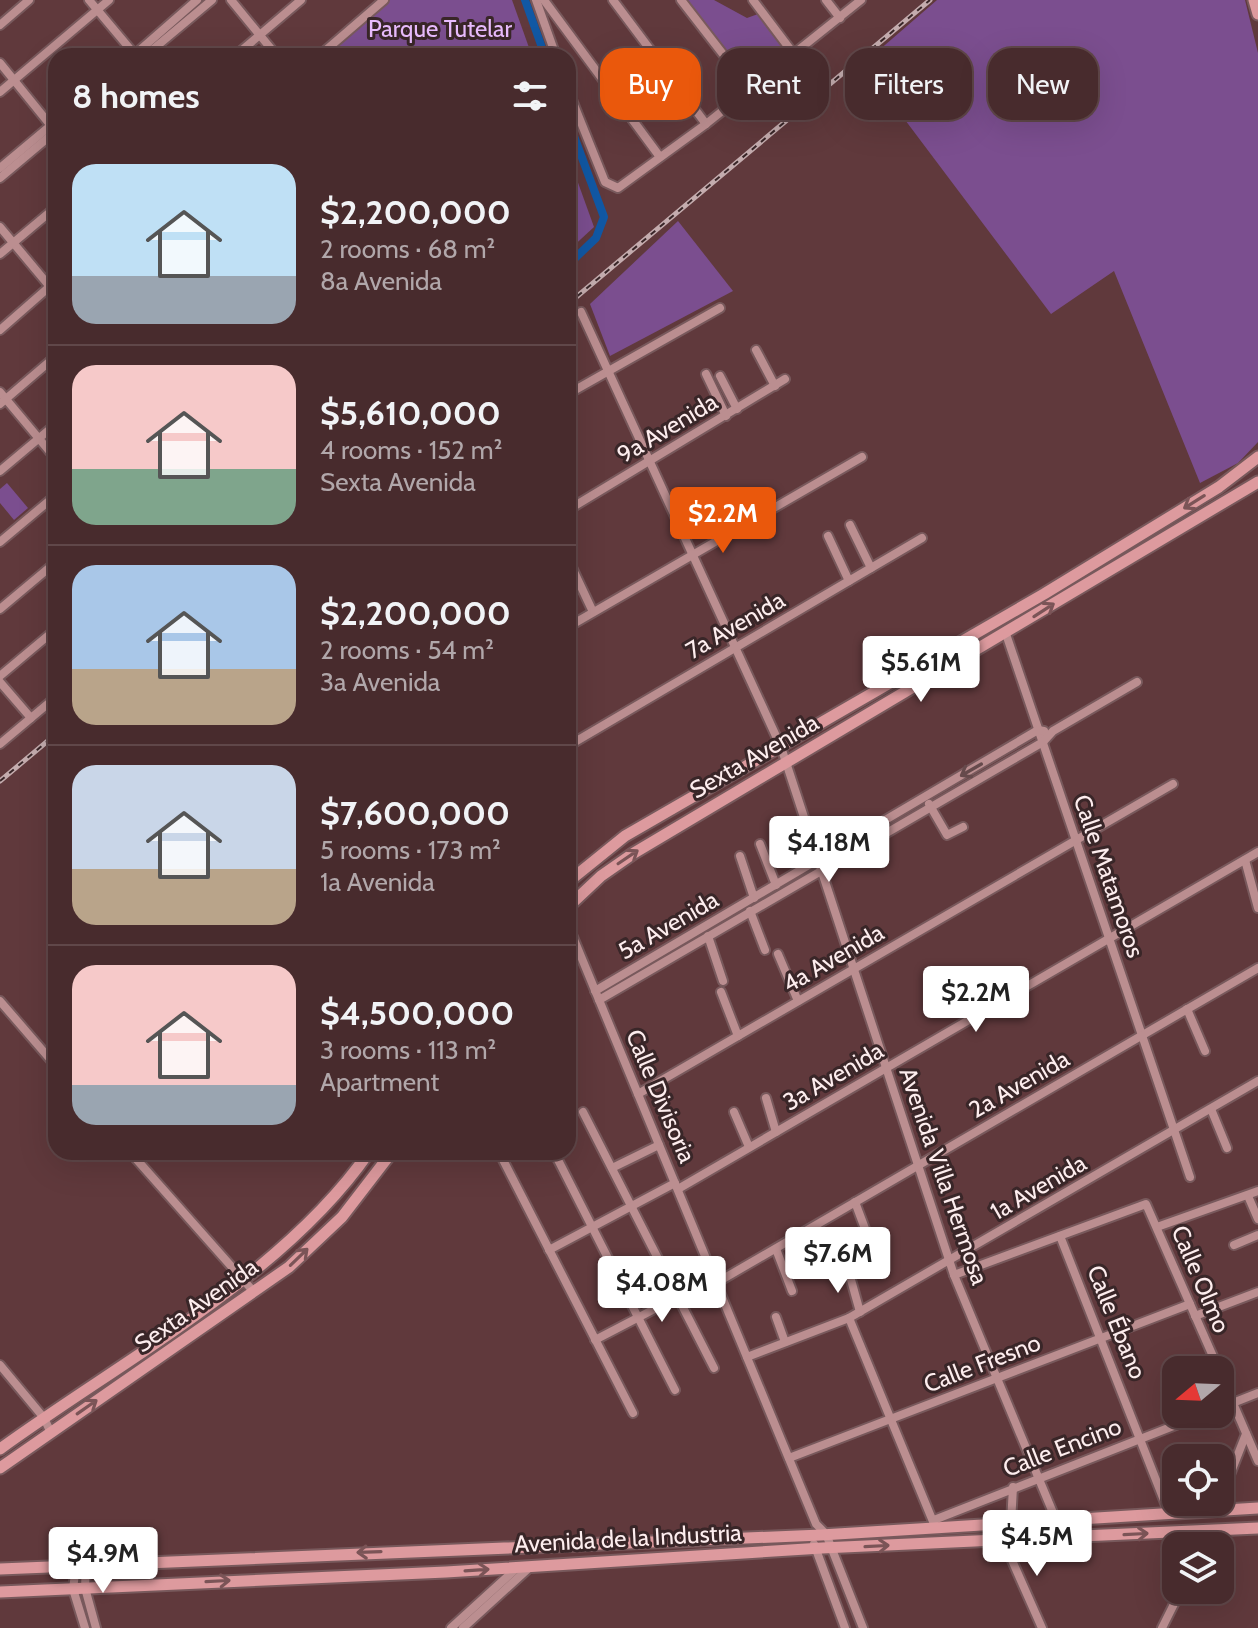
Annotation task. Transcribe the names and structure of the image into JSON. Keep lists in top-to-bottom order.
{
  "streets": {
    "main road": ["Sexta Avenida", "Avenida de la Industria"],
    "street": [
      "9a Avenida",
      "7a Avenida",
      "Calle Matamoros",
      "5a Avenida",
      "4a Avenida",
      "3a Avenida",
      "2a Avenida",
      "Calle Divisoria",
      "Avenida Villa Hermosa",
      "1a Avenida",
      "Calle Olmo",
      "Calle Ébano",
      "Calle Fresno",
      "Calle Encino"
    ]
  },
  "crossings": [
    ["9a Avenida", "Avenida Villa Hermosa"],
    ["7a Avenida", "Avenida Villa Hermosa"],
    ["Sexta Avenida", "Calle Matamoros"],
    ["Sexta Avenida", "Avenida Villa Hermosa"],
    ["Calle Matamoros", "5a Avenida"],
    ["Calle Matamoros", "4a Avenida"],
    ["Calle Matamoros", "3a Avenida"],
    ["Calle Matamoros", "2a Avenida"],
    ["Calle Matamoros", "1a Avenida"],
    ["5a Avenida", "Calle Divisoria"],
    ["5a Avenida", "Avenida Villa Hermosa"],
    ["4a Avenida", "Calle Divisoria"],
    ["4a Avenida", "Avenida Villa Hermosa"],
    ["3a Avenida", "Calle Divisoria"],
    ["3a Avenida", "Avenida Villa Hermosa"],
    ["2a Avenida", "Calle Divisoria"],
    ["2a Avenida", "Avenida Villa Hermosa"],
    ["Calle Divisoria", "1a Avenida"],
    ["Calle Divisoria", "Calle Fresno"],
    ["Calle Divisoria", "Avenida de la Industria"],
    ["Avenida Villa Hermosa", "1a Avenida"],
    ["Avenida Villa Hermosa", "Calle Fresno"],
    ["Avenida Villa Hermosa", "Calle Encino"],
    ["Avenida Villa Hermosa", "Avenida de la Industria"],
    ["Calle Olmo", "Calle Ébano"],
    ["Calle Olmo", "Calle Fresno"],
    ["Calle Ébano", "Calle Fresno"],
    ["Calle Ébano", "Calle Encino"],
    ["Calle Encino", "Avenida de la Industria"]
  ],
  "parks": ["Parque Tutelar"],
  "north": "left",
  "page": {
    "chip": [
      "Buy",
      "Rent",
      "Filters",
      "New"
    ],
    "heading": "8 homes",
    "list": [
      {
        "name": "$2,200,000",
        "note": "2 rooms · 68 m² · 8a Avenida"
      },
      {
        "name": "$5,610,000",
        "note": "4 rooms · 152 m² · Sexta Avenida"
      },
      {
        "name": "$2,200,000",
        "note": "2 rooms · 54 m² · 3a Avenida"
      },
      {
        "name": "$7,600,000",
        "note": "5 rooms · 173 m² · 1a Avenida"
      },
      {
        "name": "$4,500,000",
        "note": "3 rooms · 113 m² · Apartment"
      }
    ],
    "price": [
      "$2.2M",
      "$5.61M",
      "$4.18M",
      "$2.2M",
      "$7.6M",
      "$4.08M",
      "$4.5M",
      "$4.9M"
    ]
  }
}
